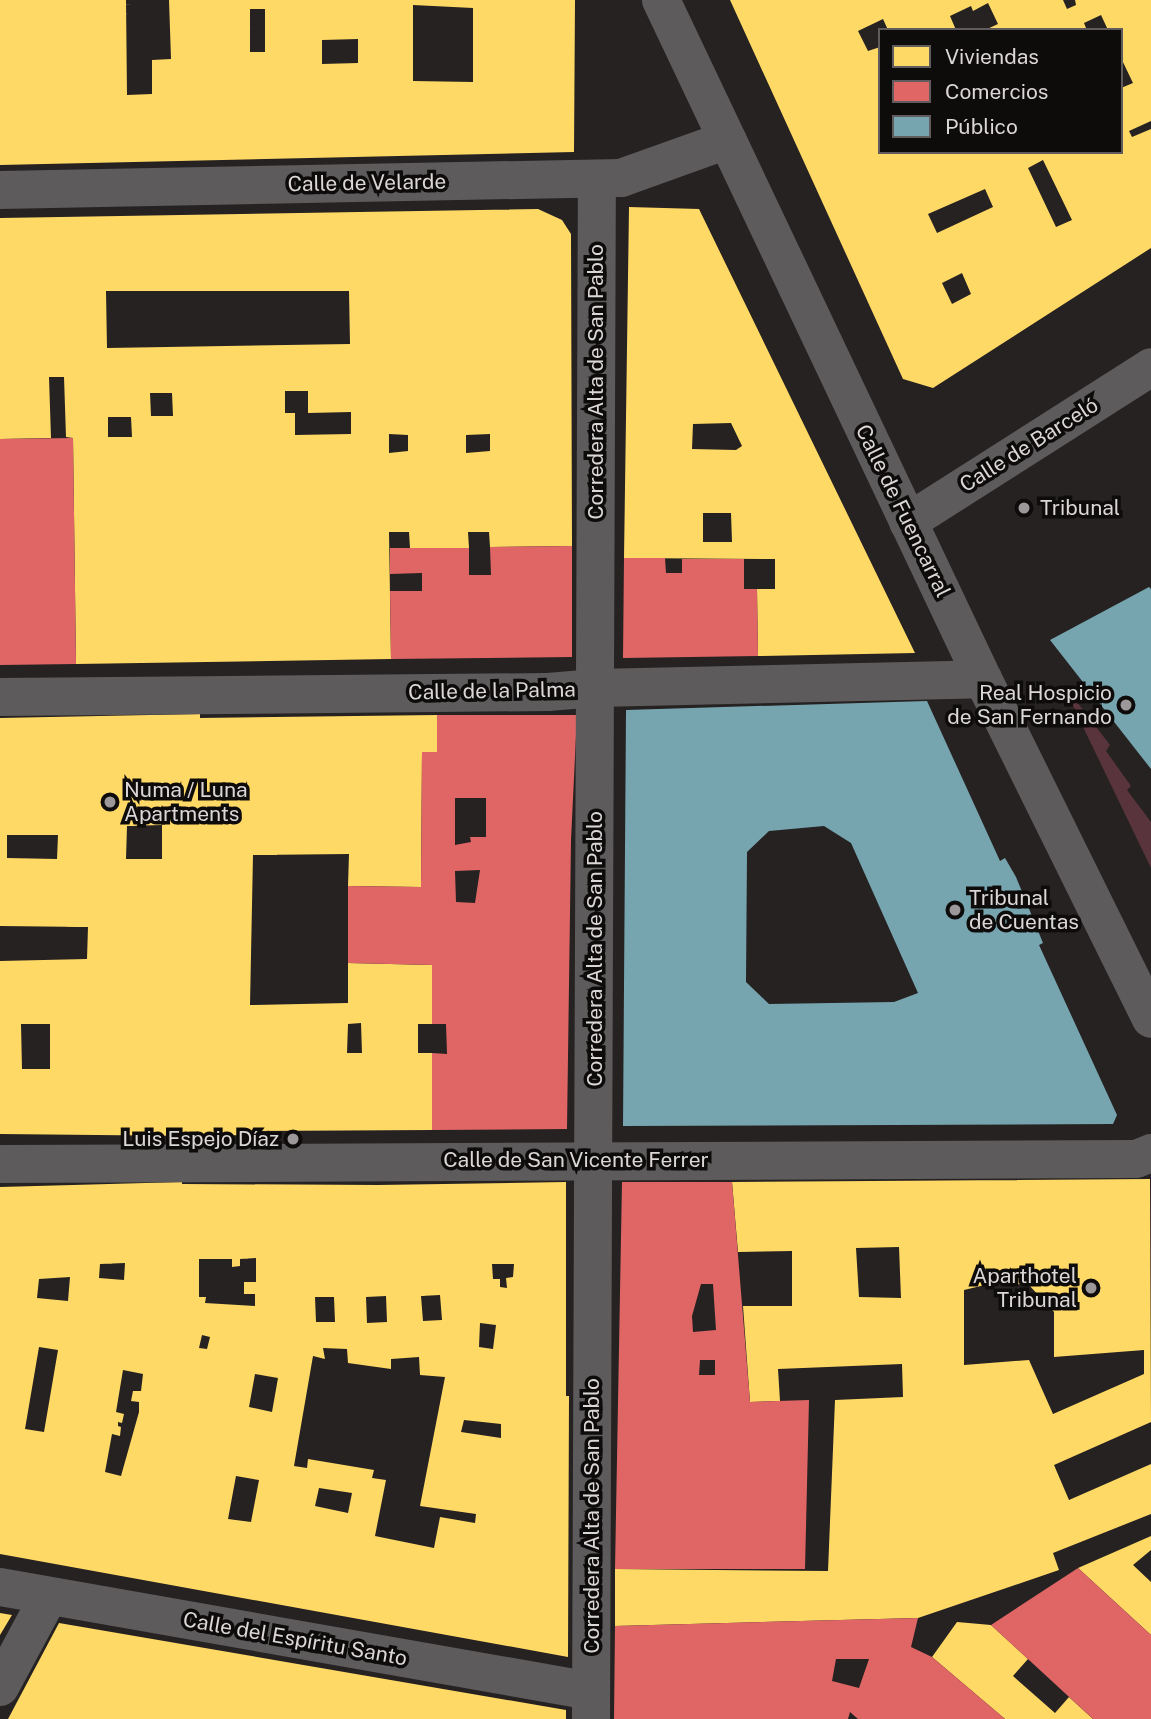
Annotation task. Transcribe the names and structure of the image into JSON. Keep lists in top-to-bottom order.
{
  "streets": {
    "street": [
      "Calle de Velarde",
      "Corredera Alta de San Pablo",
      "Calle de Barceló",
      "Calle de Fuencarral",
      "Calle de la Palma",
      "Calle de San Vicente Ferrer",
      "Calle del Espíritu Santo"
    ]
  },
  "crossings": [
    ["Calle de Velarde", "Corredera Alta de San Pablo"],
    ["Calle de Velarde", "Calle de Fuencarral"],
    ["Corredera Alta de San Pablo", "Calle de la Palma"],
    ["Corredera Alta de San Pablo", "Calle de San Vicente Ferrer"],
    ["Corredera Alta de San Pablo", "Calle del Espíritu Santo"],
    ["Calle de Barceló", "Calle de Fuencarral"],
    ["Calle de Fuencarral", "Calle de la Palma"]
  ],
  "places": [
    "Tribunal",
    "Real Hospicio de San Fernando",
    "Numa / Luna Apartments",
    "Tribunal de Cuentas",
    "Luis Espejo Díaz",
    "Aparthotel Tribunal"
  ],
  "legend": ["Viviendas", "Comercios", "Público"]
}
